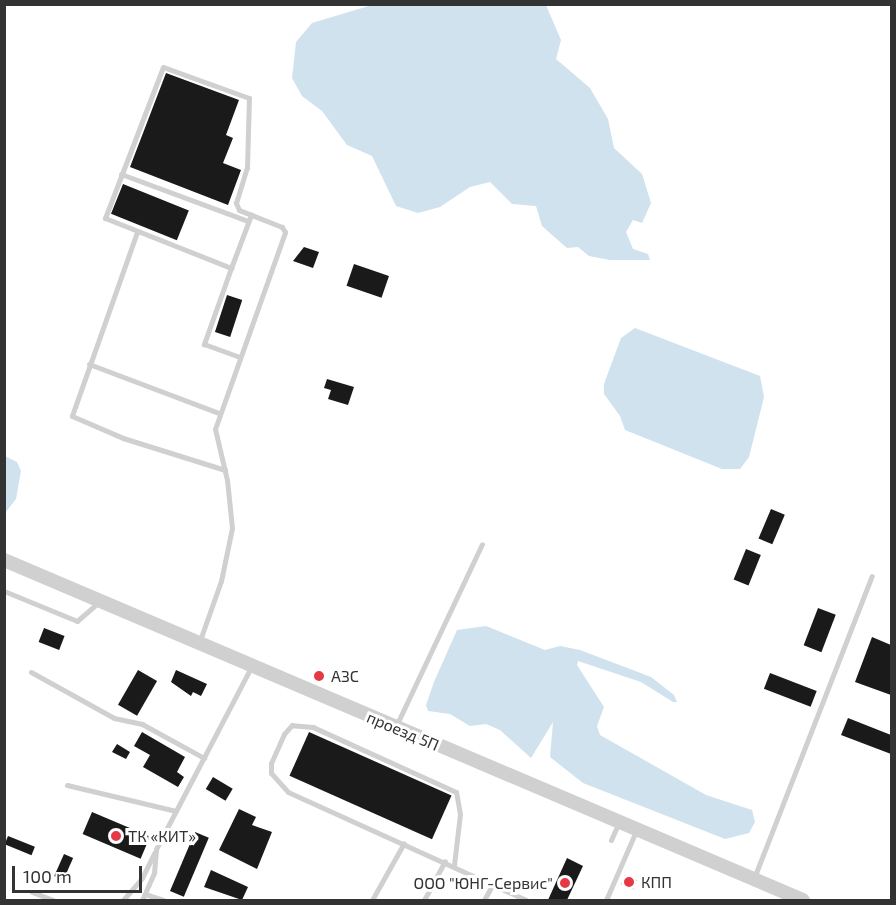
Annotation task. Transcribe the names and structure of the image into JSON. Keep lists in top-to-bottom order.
{
  "streets": {
    "street": ["проезд 5П"]
  },
  "places": [
    "АЗС",
    "ТК «КИТ»",
    "КПП",
    "ООО \"ЮНГ-Сервис\""
  ],
  "scale_bar": "100 m"
}
